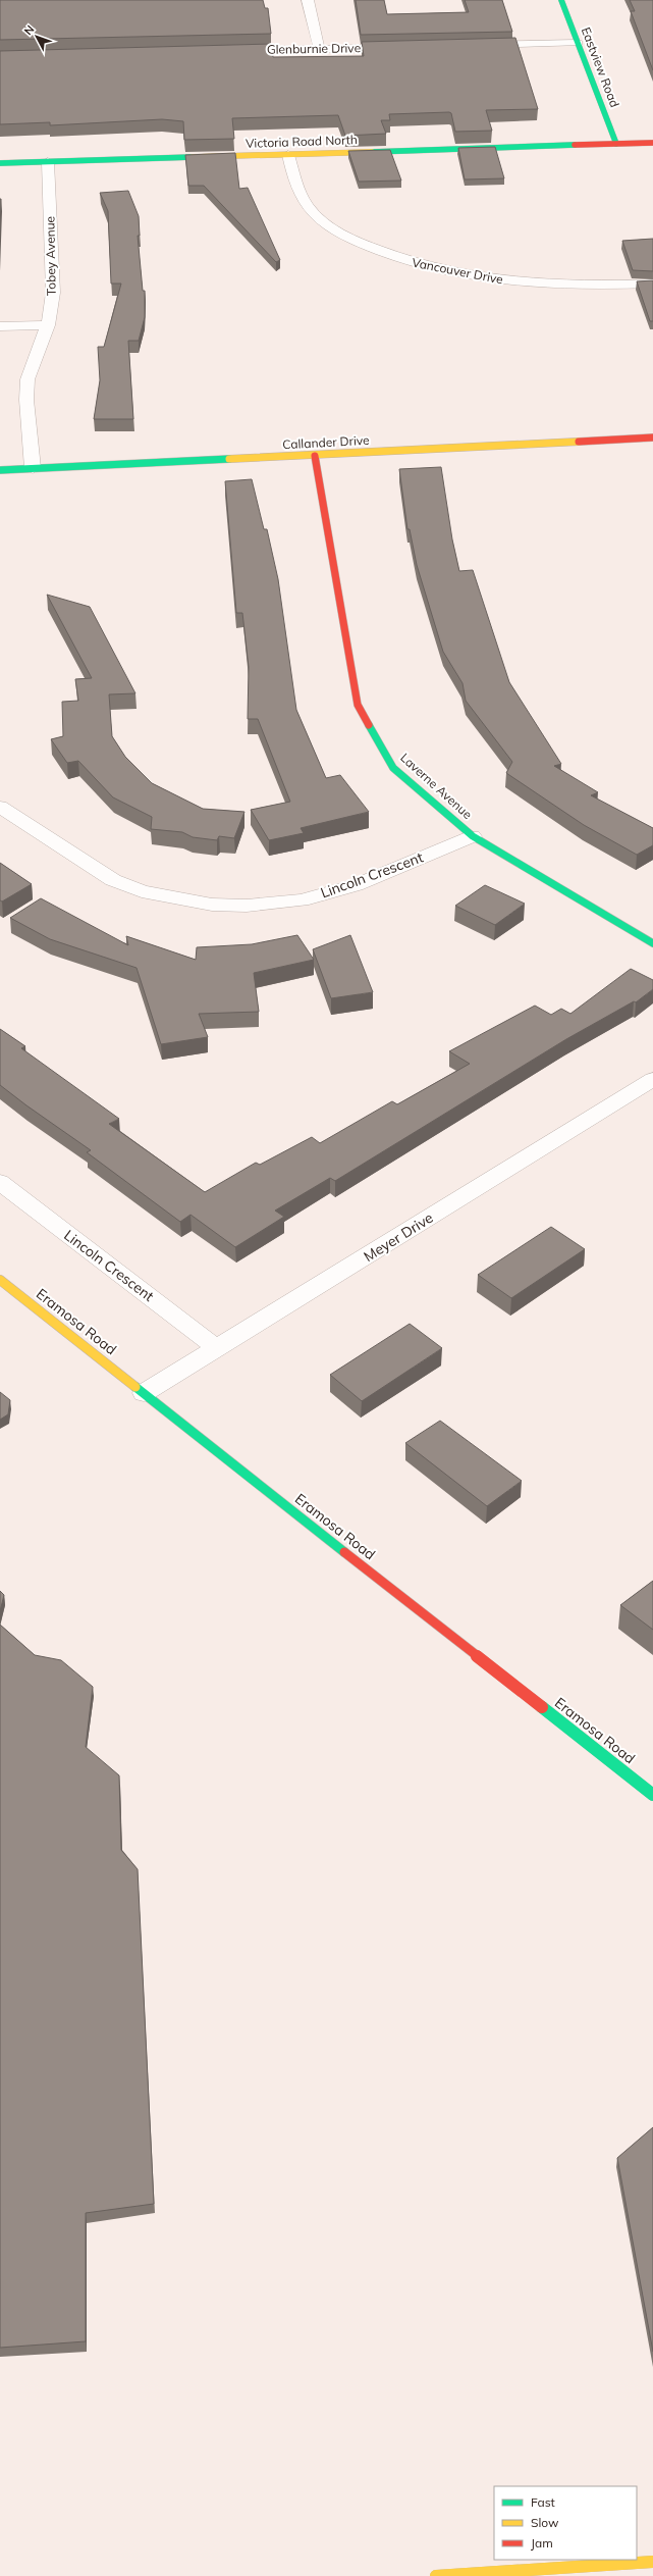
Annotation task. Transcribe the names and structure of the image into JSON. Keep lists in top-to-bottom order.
{
  "streets": {
    "main road": [
      "Eastview Road",
      "Victoria Road North",
      "Callander Drive",
      "Laverne Avenue",
      "Eramosa Road"
    ],
    "street": [
      "Glenburnie Drive",
      "Tobey Avenue",
      "Vancouver Drive",
      "Lincoln Crescent",
      "Meyer Drive"
    ]
  },
  "crossings": [
    ["Eastview Road", "Victoria Road North"],
    ["Victoria Road North", "Tobey Avenue"],
    ["Victoria Road North", "Vancouver Drive"],
    ["Tobey Avenue", "Callander Drive"],
    ["Callander Drive", "Laverne Avenue"],
    ["Laverne Avenue", "Lincoln Crescent"],
    ["Lincoln Crescent", "Meyer Drive"],
    ["Meyer Drive", "Eramosa Road"]
  ],
  "legend": ["Fast", "Slow", "Jam"],
  "north": "top left"
}
